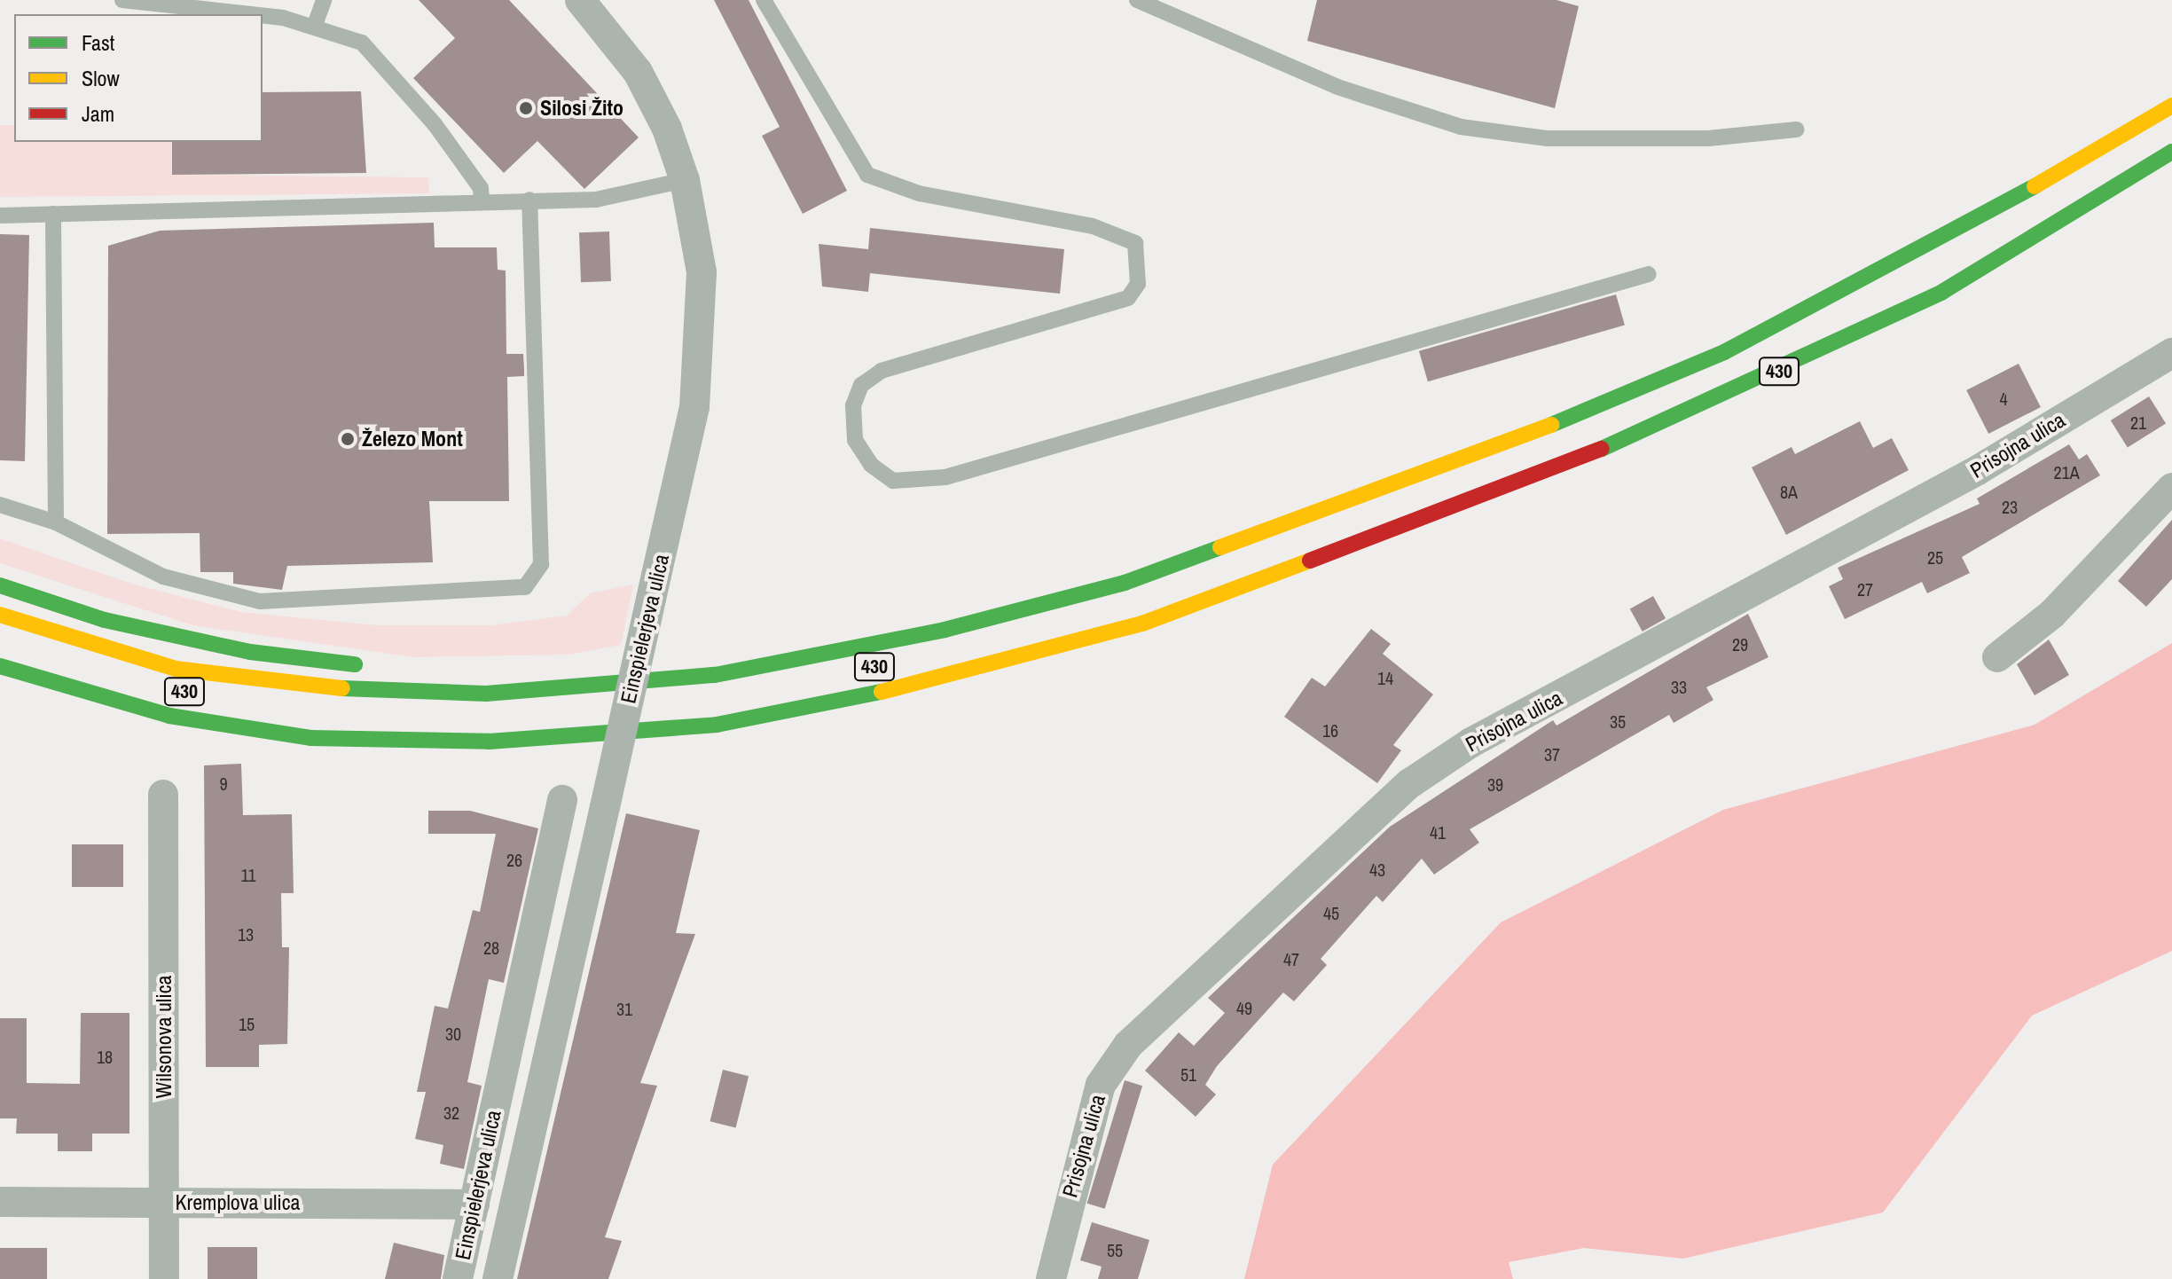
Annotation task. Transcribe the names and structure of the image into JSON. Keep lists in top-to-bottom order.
{
  "streets": {
    "highway": ["430"],
    "street": [
      "Prisojna ulica",
      "Einspielerjeva ulica",
      "Wilsonova ulica",
      "Kremplova ulica"
    ]
  },
  "crossings": [
    ["Einspielerjeva ulica", "Kremplova ulica"],
    ["Wilsonova ulica", "Kremplova ulica"]
  ],
  "places": ["Silosi Žito", "Železo Mont"],
  "house_numbers": [
    "4",
    "21",
    "21A",
    "8A",
    "23",
    "25",
    "27",
    "29",
    "14",
    "33",
    "35",
    "16",
    "37",
    "9",
    "39",
    "41",
    "26",
    "43",
    "11",
    "45",
    "13",
    "28",
    "47",
    "49",
    "31",
    "15",
    "30",
    "18",
    "51",
    "32",
    "55"
  ],
  "legend": ["Fast", "Slow", "Jam"]
}
